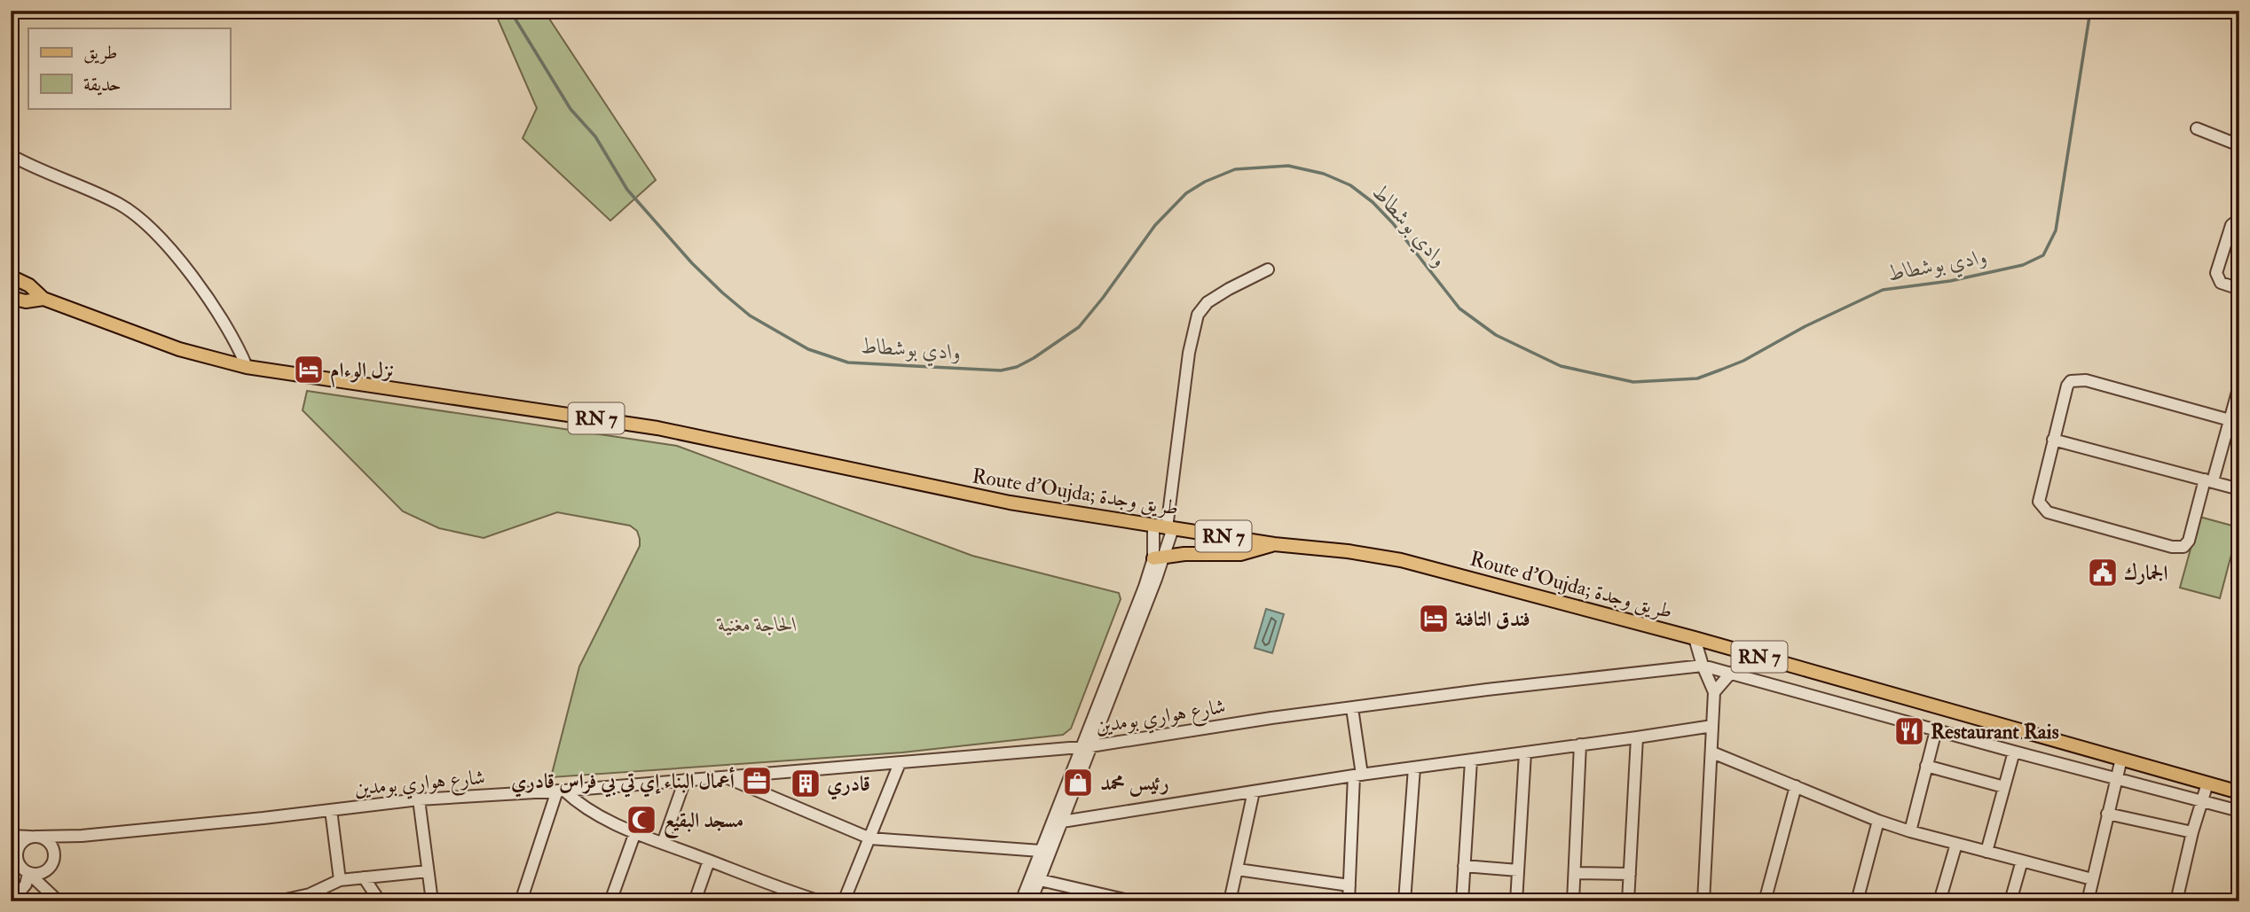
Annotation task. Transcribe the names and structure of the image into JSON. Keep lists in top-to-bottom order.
{
  "streets": {
    "main road": ["RN 7", "Route d'Oujda; طريق وجدة"],
    "street": ["شارع هواري بومدين"]
  },
  "water": ["وادي بوشطاط"],
  "parks": ["الحاجة مغنية"],
  "places": {
    "hotel": ["نزل الوءام", "فندق التافنة"],
    "public building": ["الجمارك"],
    "restaurant": ["Restaurant Rais"],
    "office": ["أعمال البناء إي تي بي فراس قادري"],
    "shop": ["رئيس محمد"],
    "building": ["قادري"],
    "mosque": ["مسجد البقيع"]
  },
  "legend": ["طريق", "حديقة"]
}
